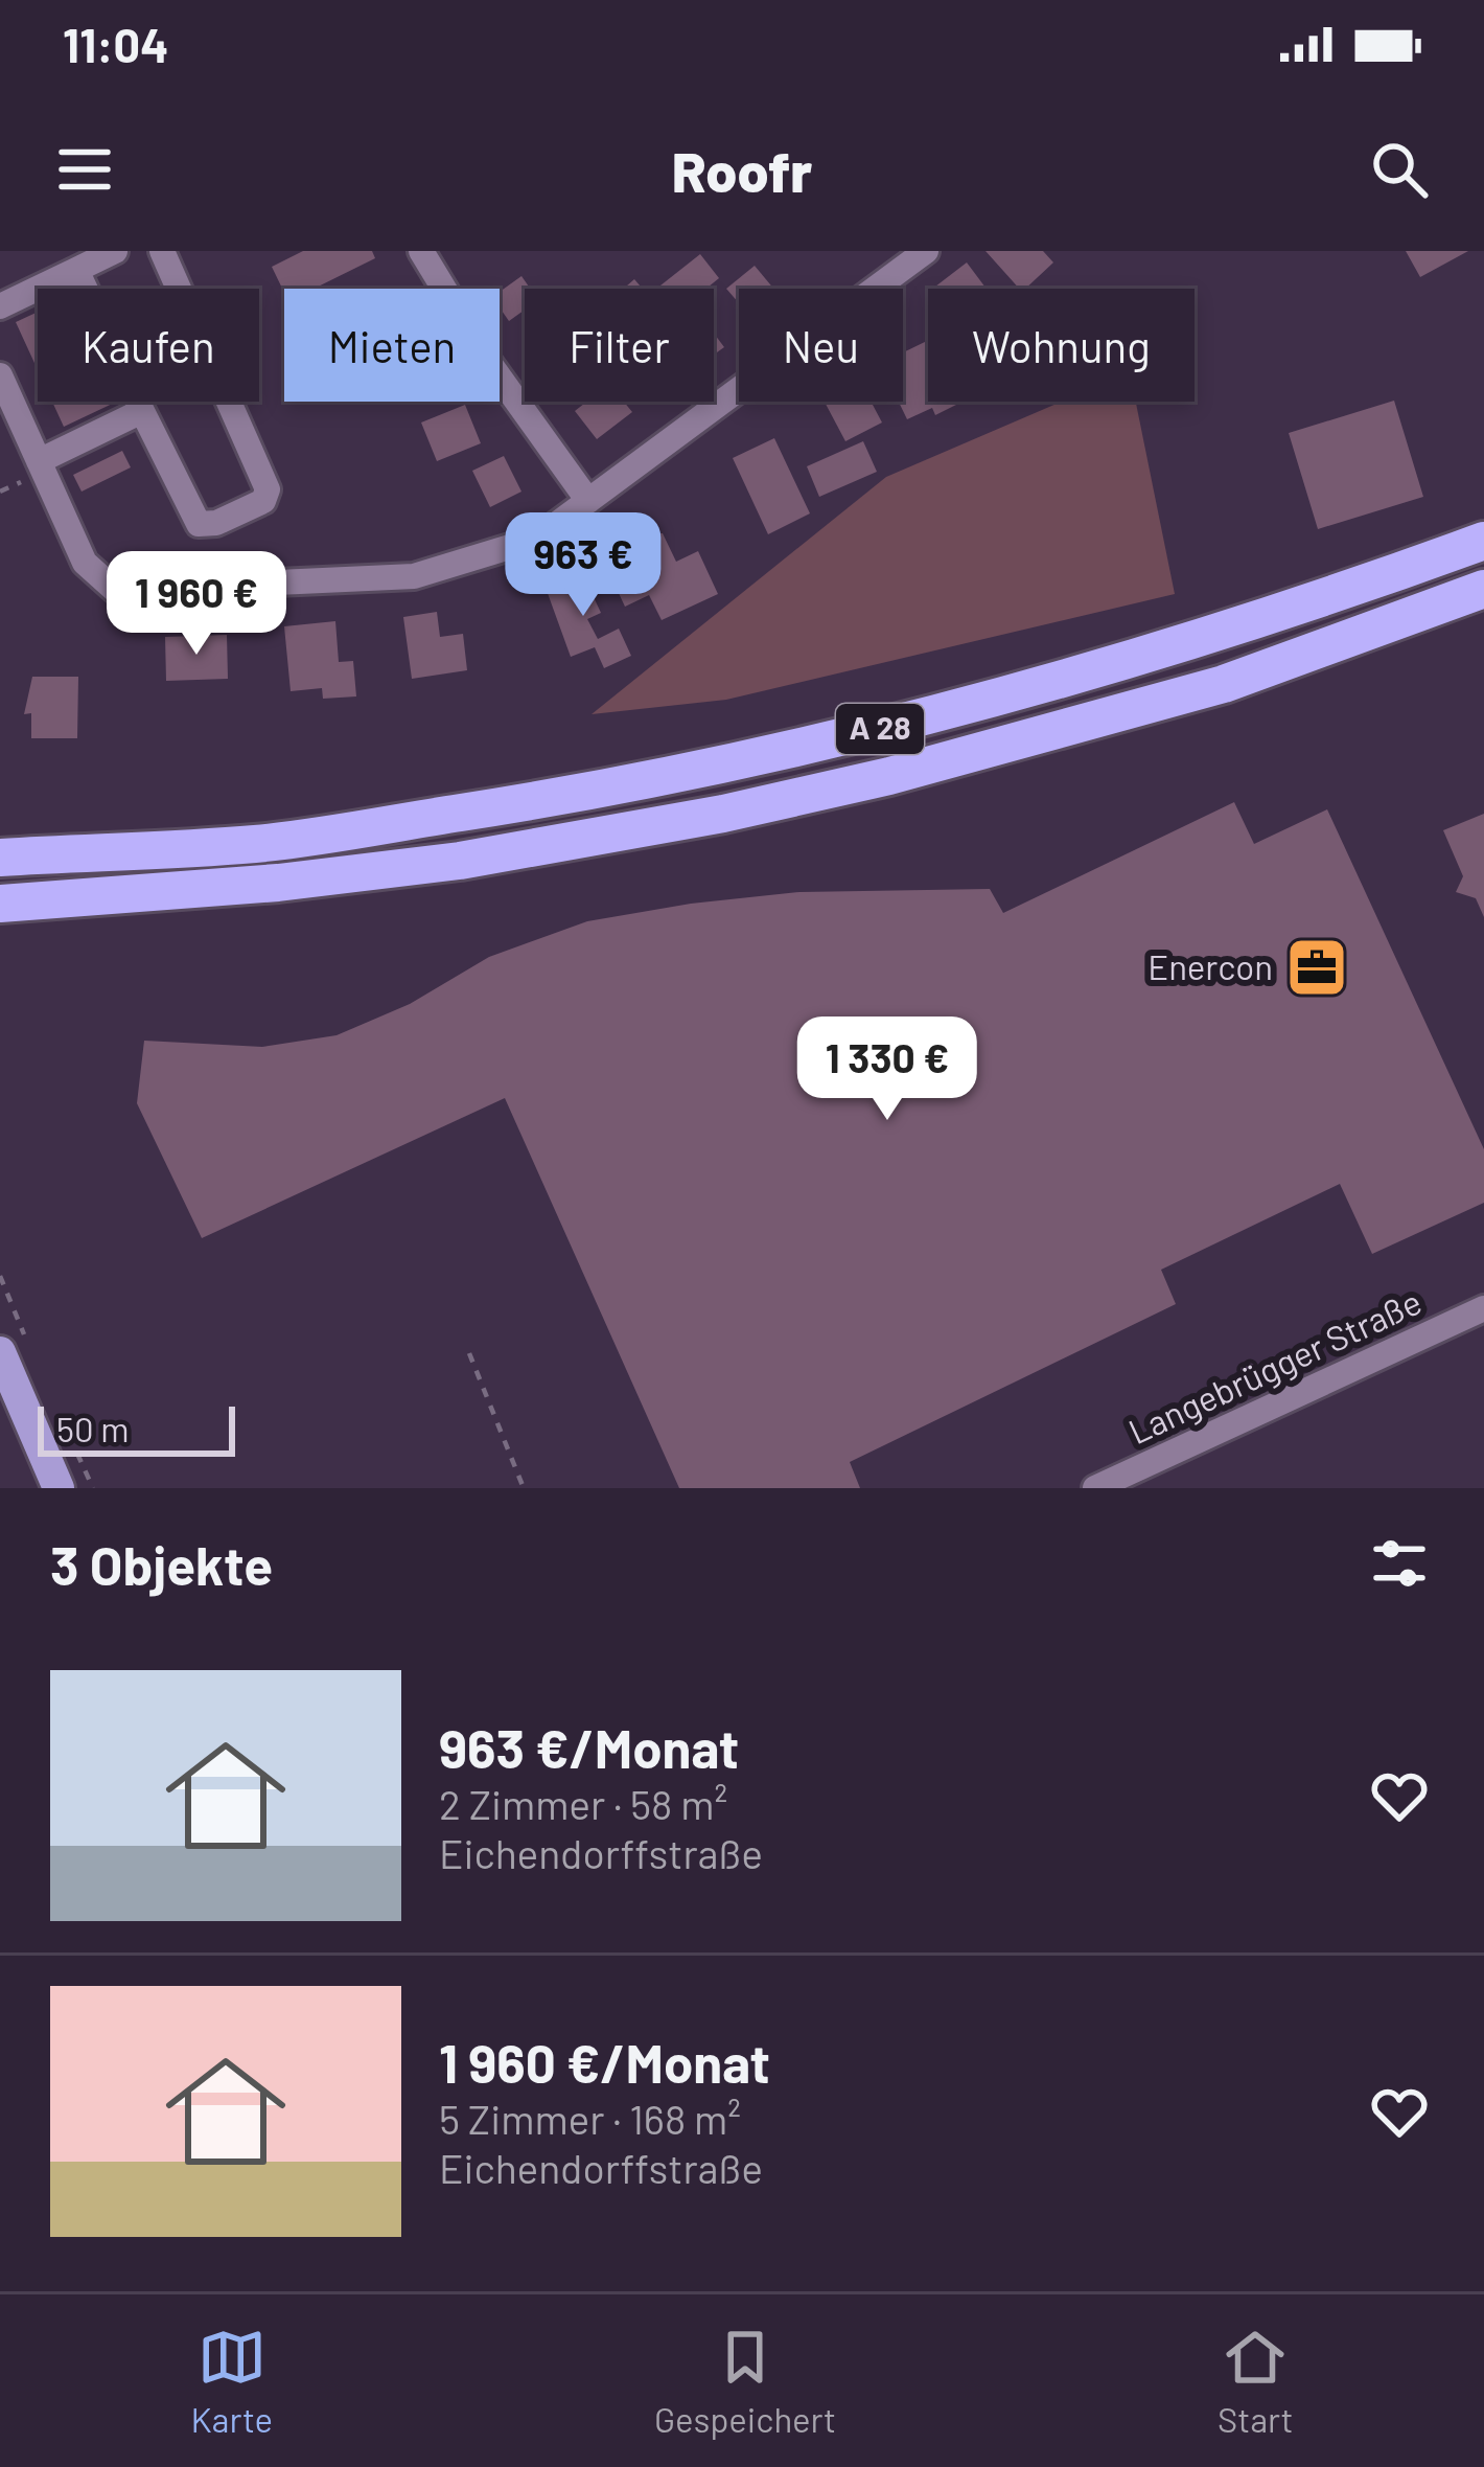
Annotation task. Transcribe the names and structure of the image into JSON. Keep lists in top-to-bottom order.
{
  "streets": {
    "highway": ["A 28"],
    "street": ["Langebrügger Straße"]
  },
  "places": {
    "office": ["Enercon"]
  },
  "scale_bar": "50 m",
  "page": {
    "status": "11:04",
    "header": "Roofr",
    "chip": [
      "Kaufen",
      "Mieten",
      "Filter",
      "Neu",
      "Wohnung"
    ],
    "price": ["963 €", "1 960 €", "1 330 €"],
    "scale": "50 m",
    "heading": "3 Objekte",
    "list": [
      {
        "name": "963 €/Monat",
        "note": "2 Zimmer · 58 m² · Eichendorffstraße"
      },
      {
        "name": "1 960 €/Monat",
        "note": "5 Zimmer · 168 m² · Eichendorffstraße"
      }
    ],
    "tabs": ["Karte", "Gespeichert", "Start"]
  }
}
